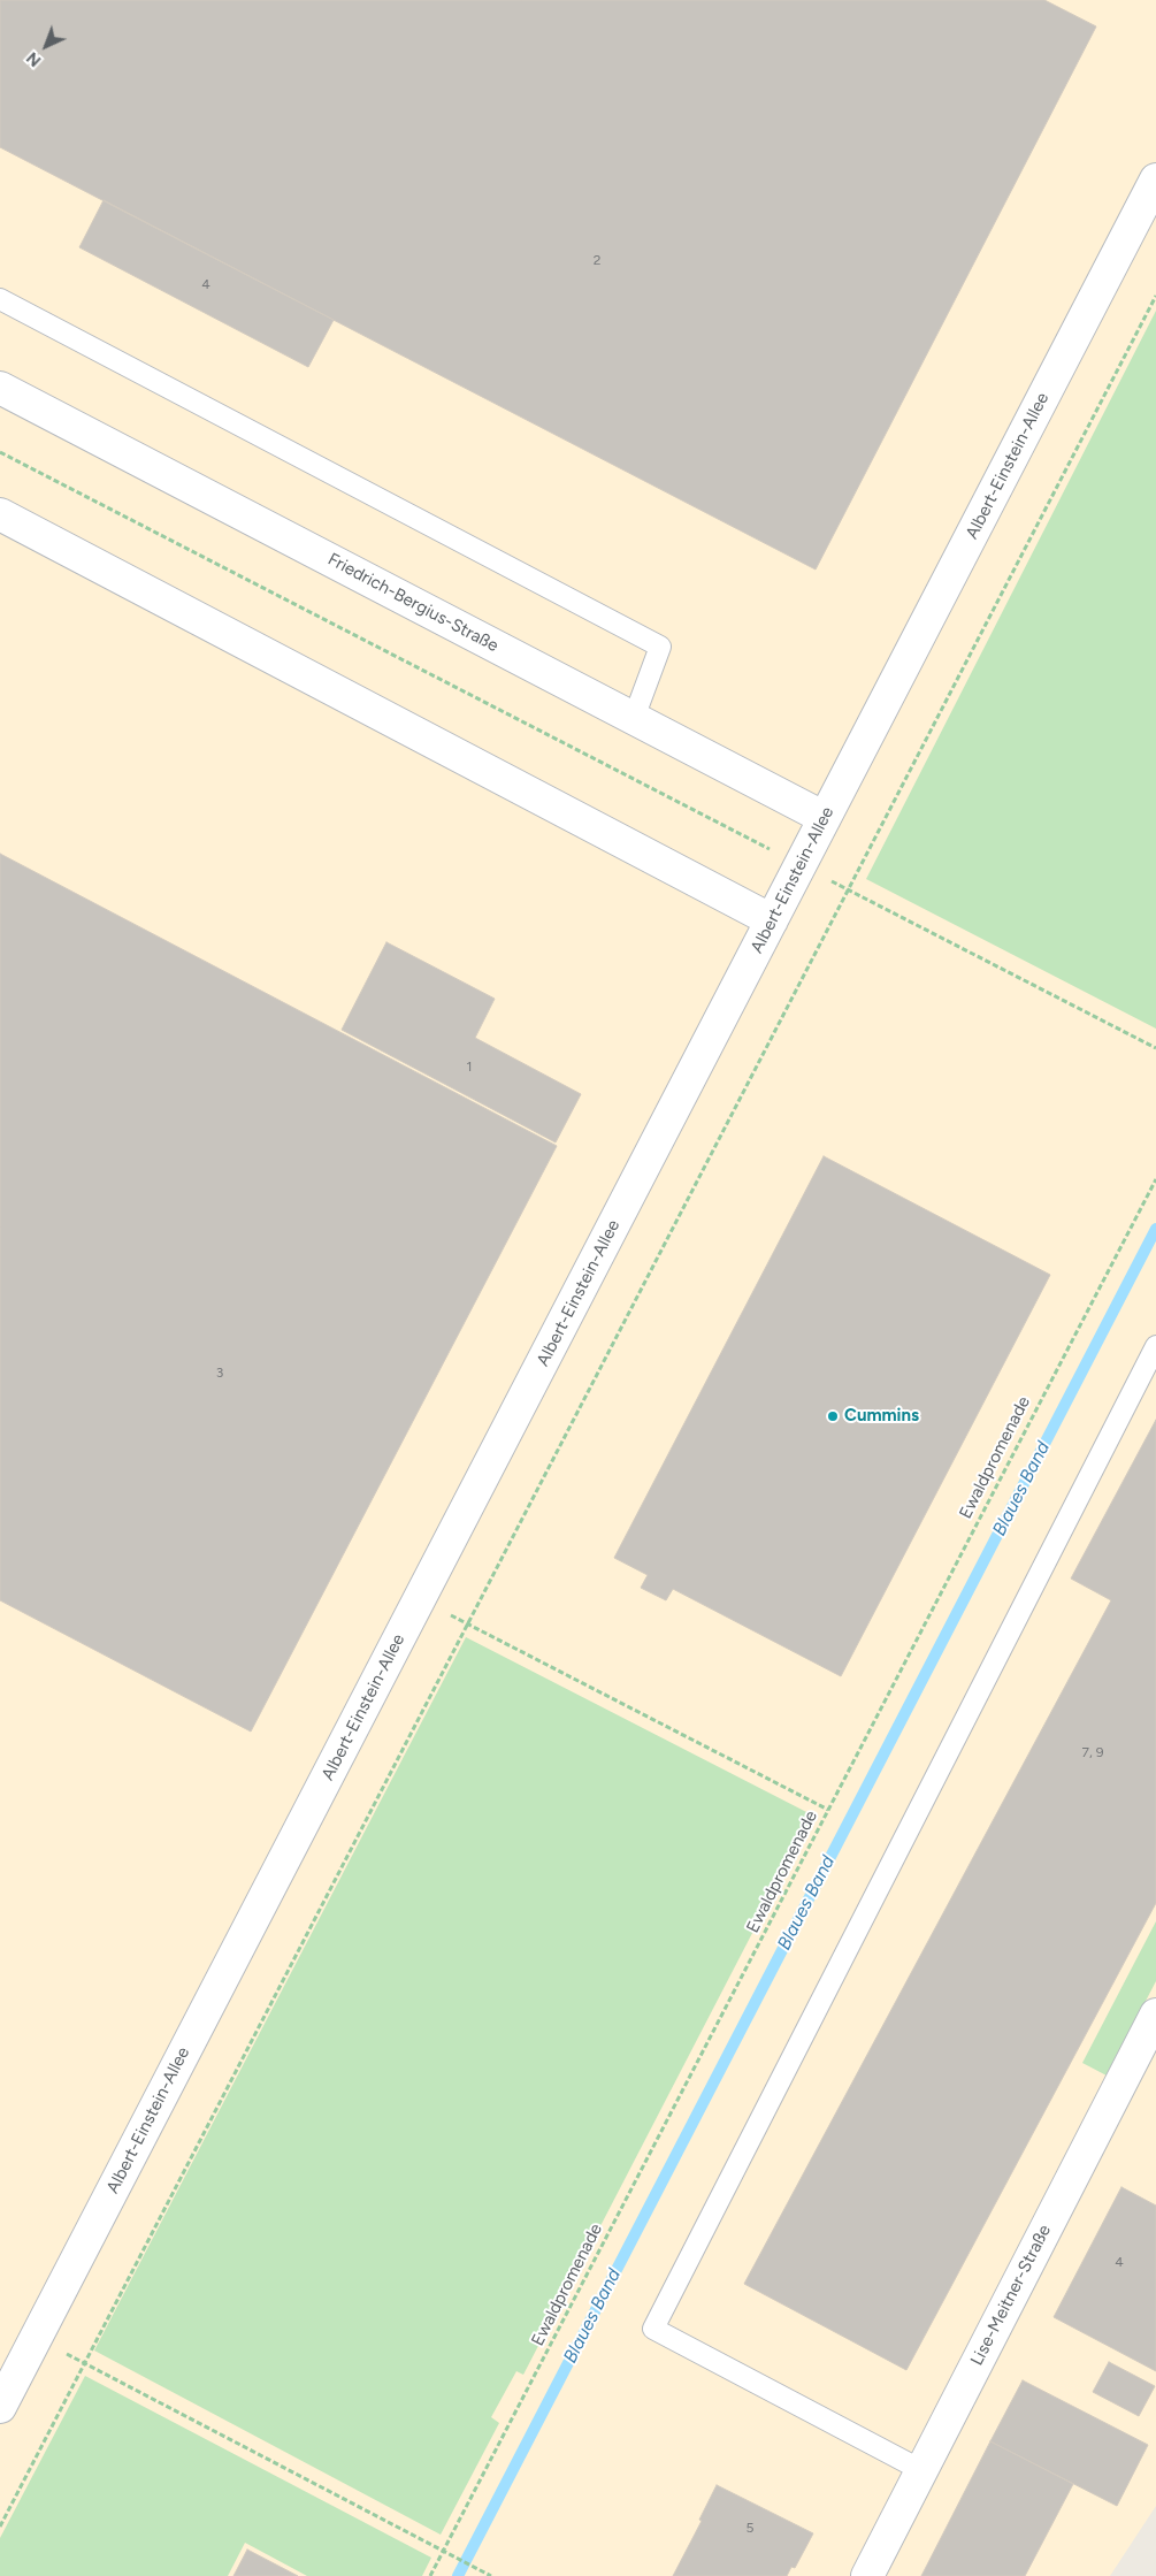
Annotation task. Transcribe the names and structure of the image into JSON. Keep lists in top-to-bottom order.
{
  "streets": {
    "street": ["Albert-Einstein-Allee", "Friedrich-Bergius-Straße", "Lise-Meitner-Straße"],
    "path": ["Ewaldpromenade"]
  },
  "crossings": [
    ["Albert-Einstein-Allee", "Friedrich-Bergius-Straße"]
  ],
  "water": ["Blaues Band"],
  "places": ["Cummins"],
  "house_numbers": [
    "2",
    "4",
    "1",
    "3",
    "7, 9",
    "4",
    "5"
  ],
  "north": "bottom left"
}
